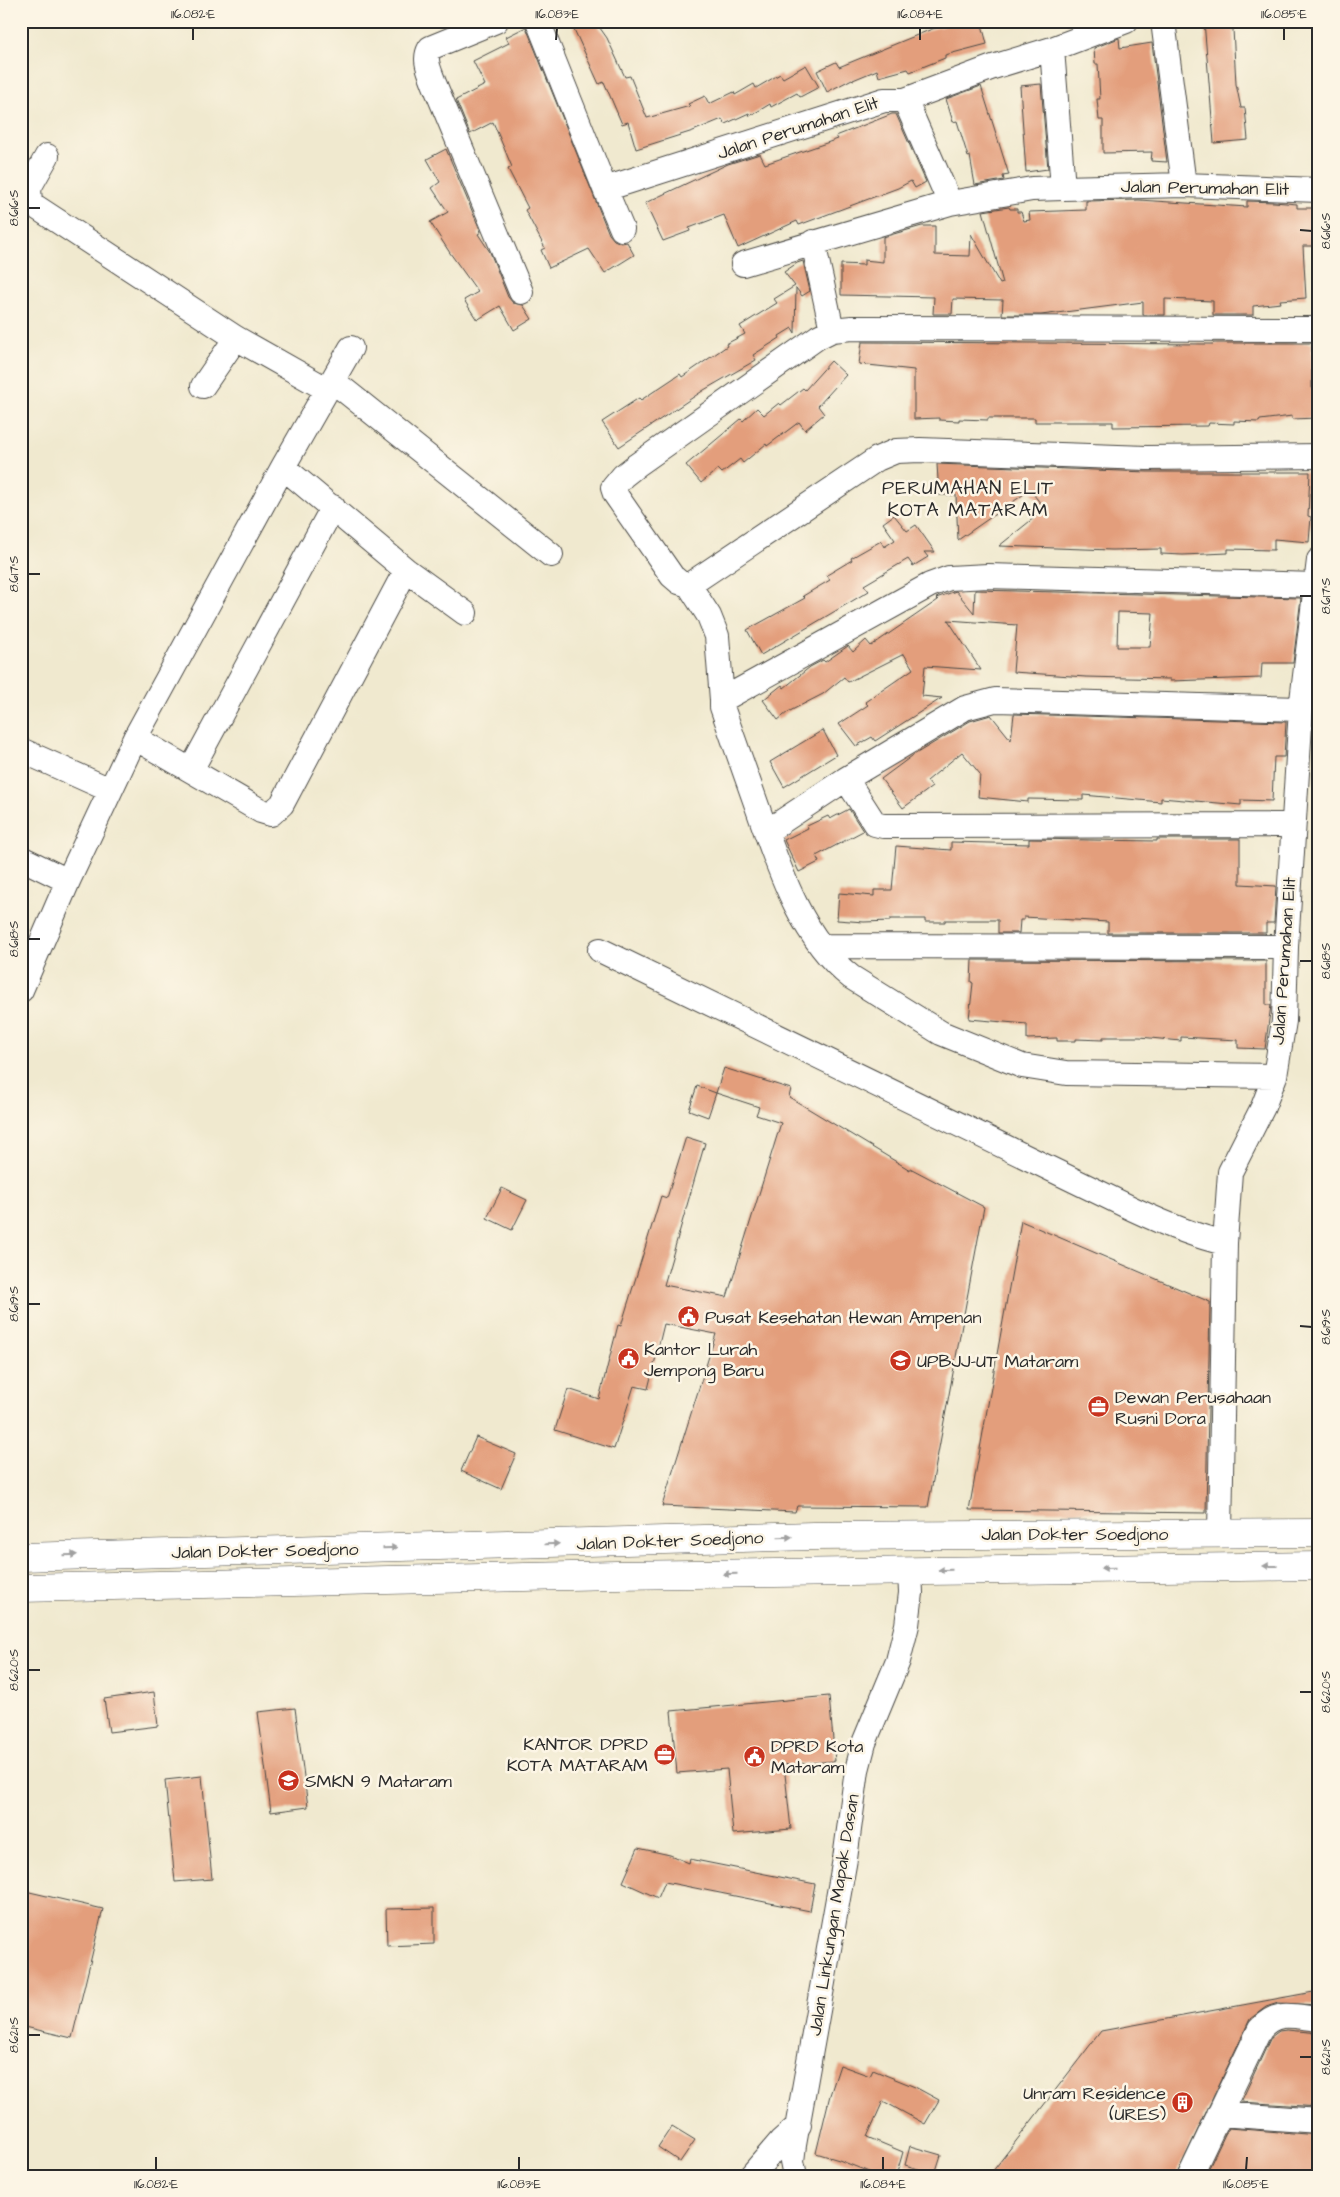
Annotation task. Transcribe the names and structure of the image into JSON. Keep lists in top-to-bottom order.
{
  "streets": {
    "highway": ["Jalan Dokter Soedjono"],
    "street": ["Jalan Perumahan Elit", "Jalan Linkungan Mapak Dasan"]
  },
  "crossings": [
    ["Jalan Perumahan Elit", "Jalan Dokter Soedjono"],
    ["Jalan Dokter Soedjono", "Jalan Linkungan Mapak Dasan"]
  ],
  "districts": ["PERUMAHAN ELIT KOTA MATARAM"],
  "places": {
    "public building": ["Pusat Kesehatan Hewan Ampenan", "Kantor Lurah Jempong Baru", "DPRD Kota Mataram"],
    "school or university": ["UPBJJ-UT Mataram", "SMKN 9 Mataram"],
    "office": ["Dewan Perusahaan Rusni Dora", "KANTOR DPRD KOTA MATARAM"],
    "building": ["Unram Residence (URES)"]
  },
  "coordinates": [
    "116.082°E",
    "116.083°E",
    "116.084°E",
    "116.085°E",
    "8.616°S",
    "8.617°S",
    "8.618°S",
    "8.619°S",
    "8.620°S",
    "8.621°S"
  ]
}
